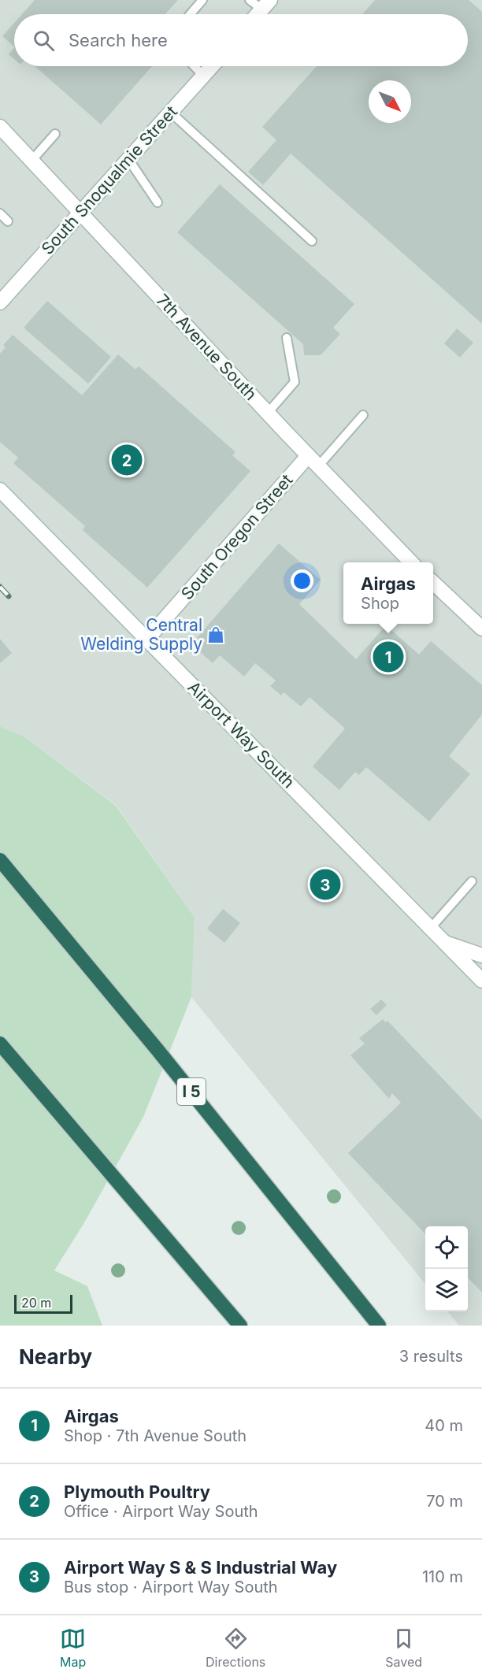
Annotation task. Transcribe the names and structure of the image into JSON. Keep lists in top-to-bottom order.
{
  "streets": {
    "highway": ["I 5"],
    "street": [
      "South Snoqualmie Street",
      "7th Avenue South",
      "South Oregon Street",
      "Airport Way South"
    ]
  },
  "crossings": [
    ["South Snoqualmie Street", "7th Avenue South"],
    ["7th Avenue South", "South Oregon Street"],
    ["South Oregon Street", "Airport Way South"]
  ],
  "places": {
    "shop": ["Central Welding Supply"]
  },
  "scale_bar": "20 m",
  "north": "bottom right",
  "page": {
    "search": "Search here",
    "pins": ["2", "1", "3"],
    "popup": ["Airgas", "Shop"],
    "scale": "20 m",
    "heading": ["Nearby", "3 results"],
    "list": [
      {
        "mark": "1",
        "name": "Airgas",
        "note": "Shop · 7th Avenue South",
        "value": "40 m"
      },
      {
        "mark": "2",
        "name": "Plymouth Poultry",
        "note": "Office · Airport Way South",
        "value": "70 m"
      },
      {
        "mark": "3",
        "name": "Airport Way S & S Industrial Way",
        "note": "Bus stop · Airport Way South",
        "value": "110 m"
      }
    ],
    "nav": ["Map", "Directions", "Saved"]
  }
}
